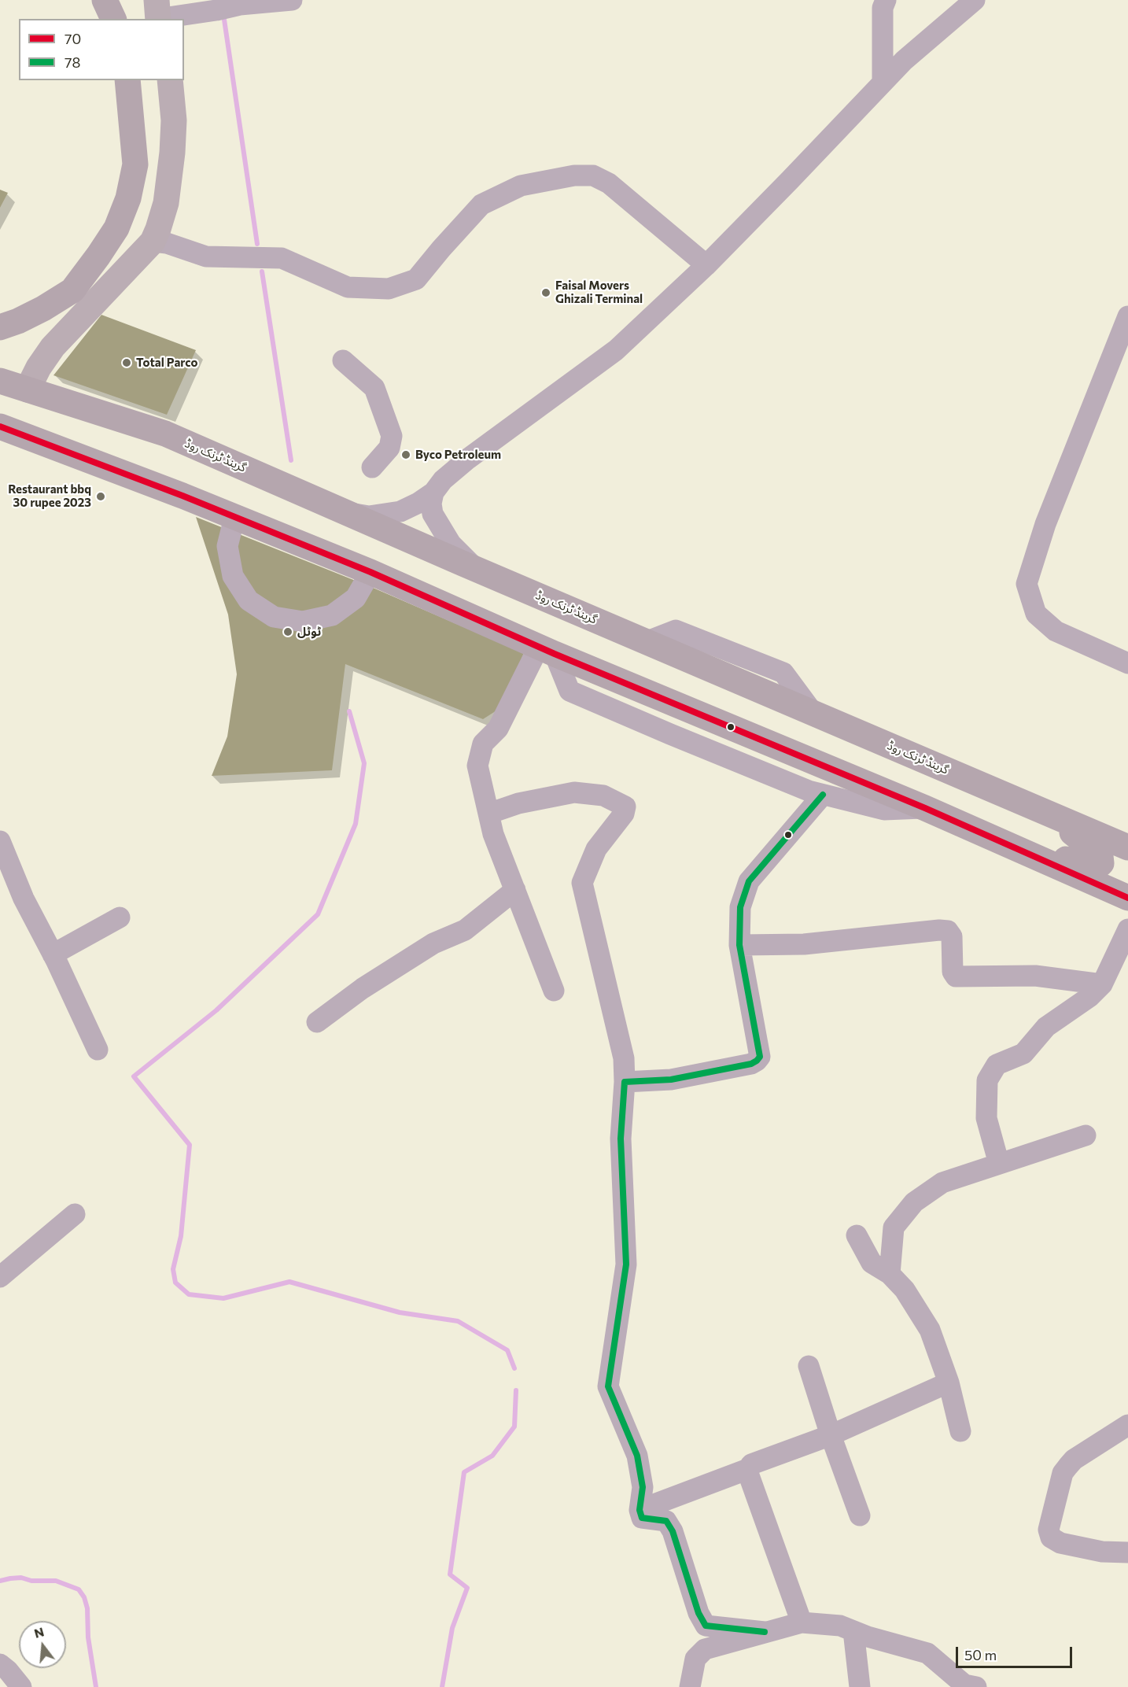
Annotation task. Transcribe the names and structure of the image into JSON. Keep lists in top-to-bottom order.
{
  "streets": {
    "highway": ["گرینڈ ٹرنک روڈ"]
  },
  "places": [
    "Faisal Movers Ghizali Terminal",
    "Total Parco",
    "Byco Petroleum",
    "Restaurant bbq 30 rupee 2023",
    "ٹوٹل"
  ],
  "lines": ["transit line 70", "transit line 78"],
  "legend": ["70", "78"],
  "scale_bar": "50 m",
  "north": "top"
}
